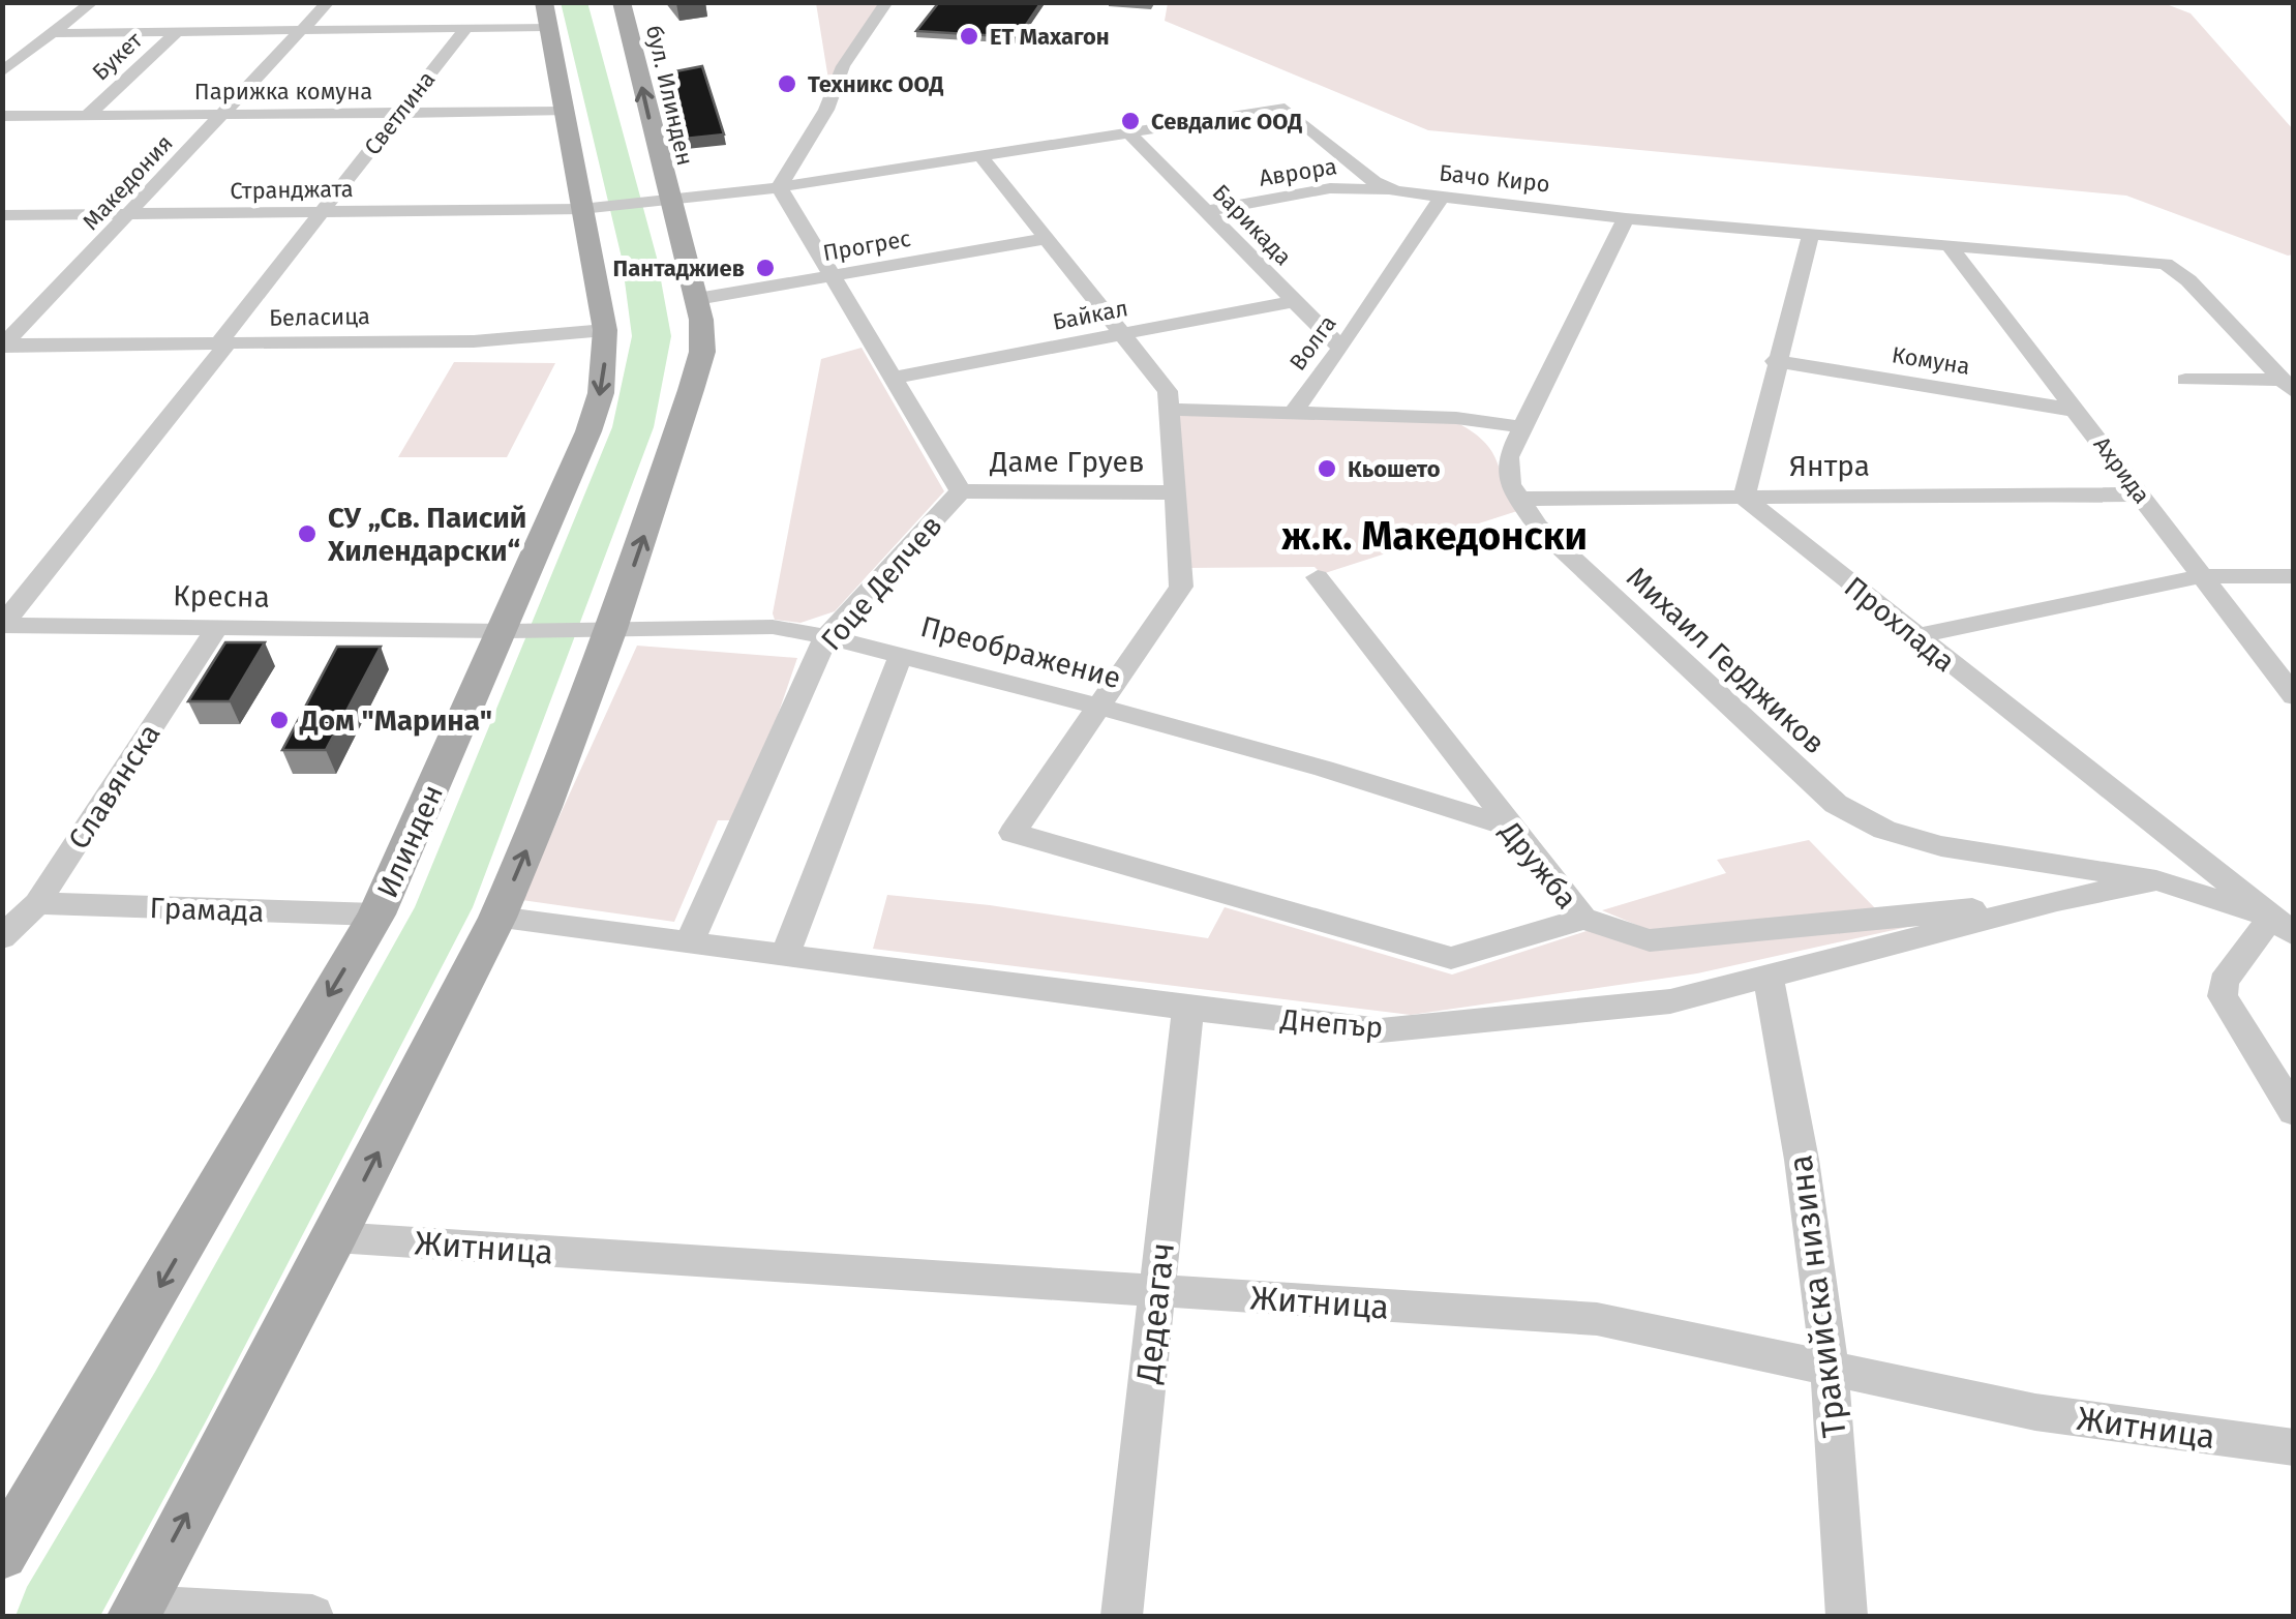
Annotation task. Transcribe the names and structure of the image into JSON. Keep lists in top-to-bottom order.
{
  "streets": {
    "main road": ["бул. Илинден", "Илинден"],
    "street": [
      "Букет",
      "Парижка комуна",
      "Светлина",
      "Аврора",
      "Бачо Киро",
      "Македония",
      "Странджата",
      "Барикада",
      "Прогрес",
      "Байкал",
      "Беласица",
      "Волга",
      "Комуна",
      "Даме Груев",
      "Янтра",
      "Ахрида",
      "Гоце Делчев",
      "Кресна",
      "Прохлада",
      "Преображение",
      "Михаил Герджиков",
      "Славянска",
      "Дружба",
      "Грамада",
      "Днепър",
      "Житница",
      "Тракийска низина",
      "Дедеагач"
    ]
  },
  "crossings": [
    ["Букет", "Парижка комуна"],
    ["Парижка комуна", "Светлина"],
    ["Парижка комуна", "Македония"],
    ["Парижка комуна", "Илинден"],
    ["бул. Илинден", "Бачо Киро"],
    ["Светлина", "Странджата"],
    ["Светлина", "Беласица"],
    ["Светлина", "Кресна"],
    ["Аврора", "Бачо Киро"],
    ["Аврора", "Барикада"],
    ["Бачо Киро", "Странджата"],
    ["Бачо Киро", "Барикада"],
    ["Бачо Киро", "Волга"],
    ["Бачо Киро", "Ахрида"],
    ["Бачо Киро", "Гоце Делчев"],
    ["Македония", "Странджата"],
    ["Македония", "Беласица"],
    ["Странджата", "Илинден"],
    ["Барикада", "Байкал"],
    ["Барикада", "Волга"],
    ["Прогрес", "Гоце Делчев"],
    ["Байкал", "Гоце Делчев"],
    ["Беласица", "Илинден"],
    ["Комуна", "Ахрида"],
    ["Даме Груев", "Гоце Делчев"],
    ["Янтра", "Ахрида"],
    ["Янтра", "Прохлада"],
    ["Янтра", "Михаил Герджиков"],
    ["Гоце Делчев", "Преображение"],
    ["Гоце Делчев", "Днепър"],
    ["Кресна", "Преображение"],
    ["Кресна", "Славянска"],
    ["Кресна", "Илинден"],
    ["Преображение", "Илинден"],
    ["Преображение", "Дружба"],
    ["Михаил Герджиков", "Днепър"],
    ["Славянска", "Грамада"],
    ["Илинден", "Грамада"],
    ["Дружба", "Днепър"],
    ["Днепър", "Тракийска низина"],
    ["Днепър", "Дедеагач"],
    ["Житница", "Тракийска низина"],
    ["Житница", "Дедеагач"]
  ],
  "one_way": ["бул. Илинден"],
  "districts": ["ж.к. Македонски"],
  "places": [
    "ЕТ Махагон",
    "Техникс ООД",
    "Севдалис ООД",
    "Пантаджиев",
    "Кьошето",
    "СУ „Св. Паисий Хилендарски“",
    "Дом \"Марина\""
  ]
}
